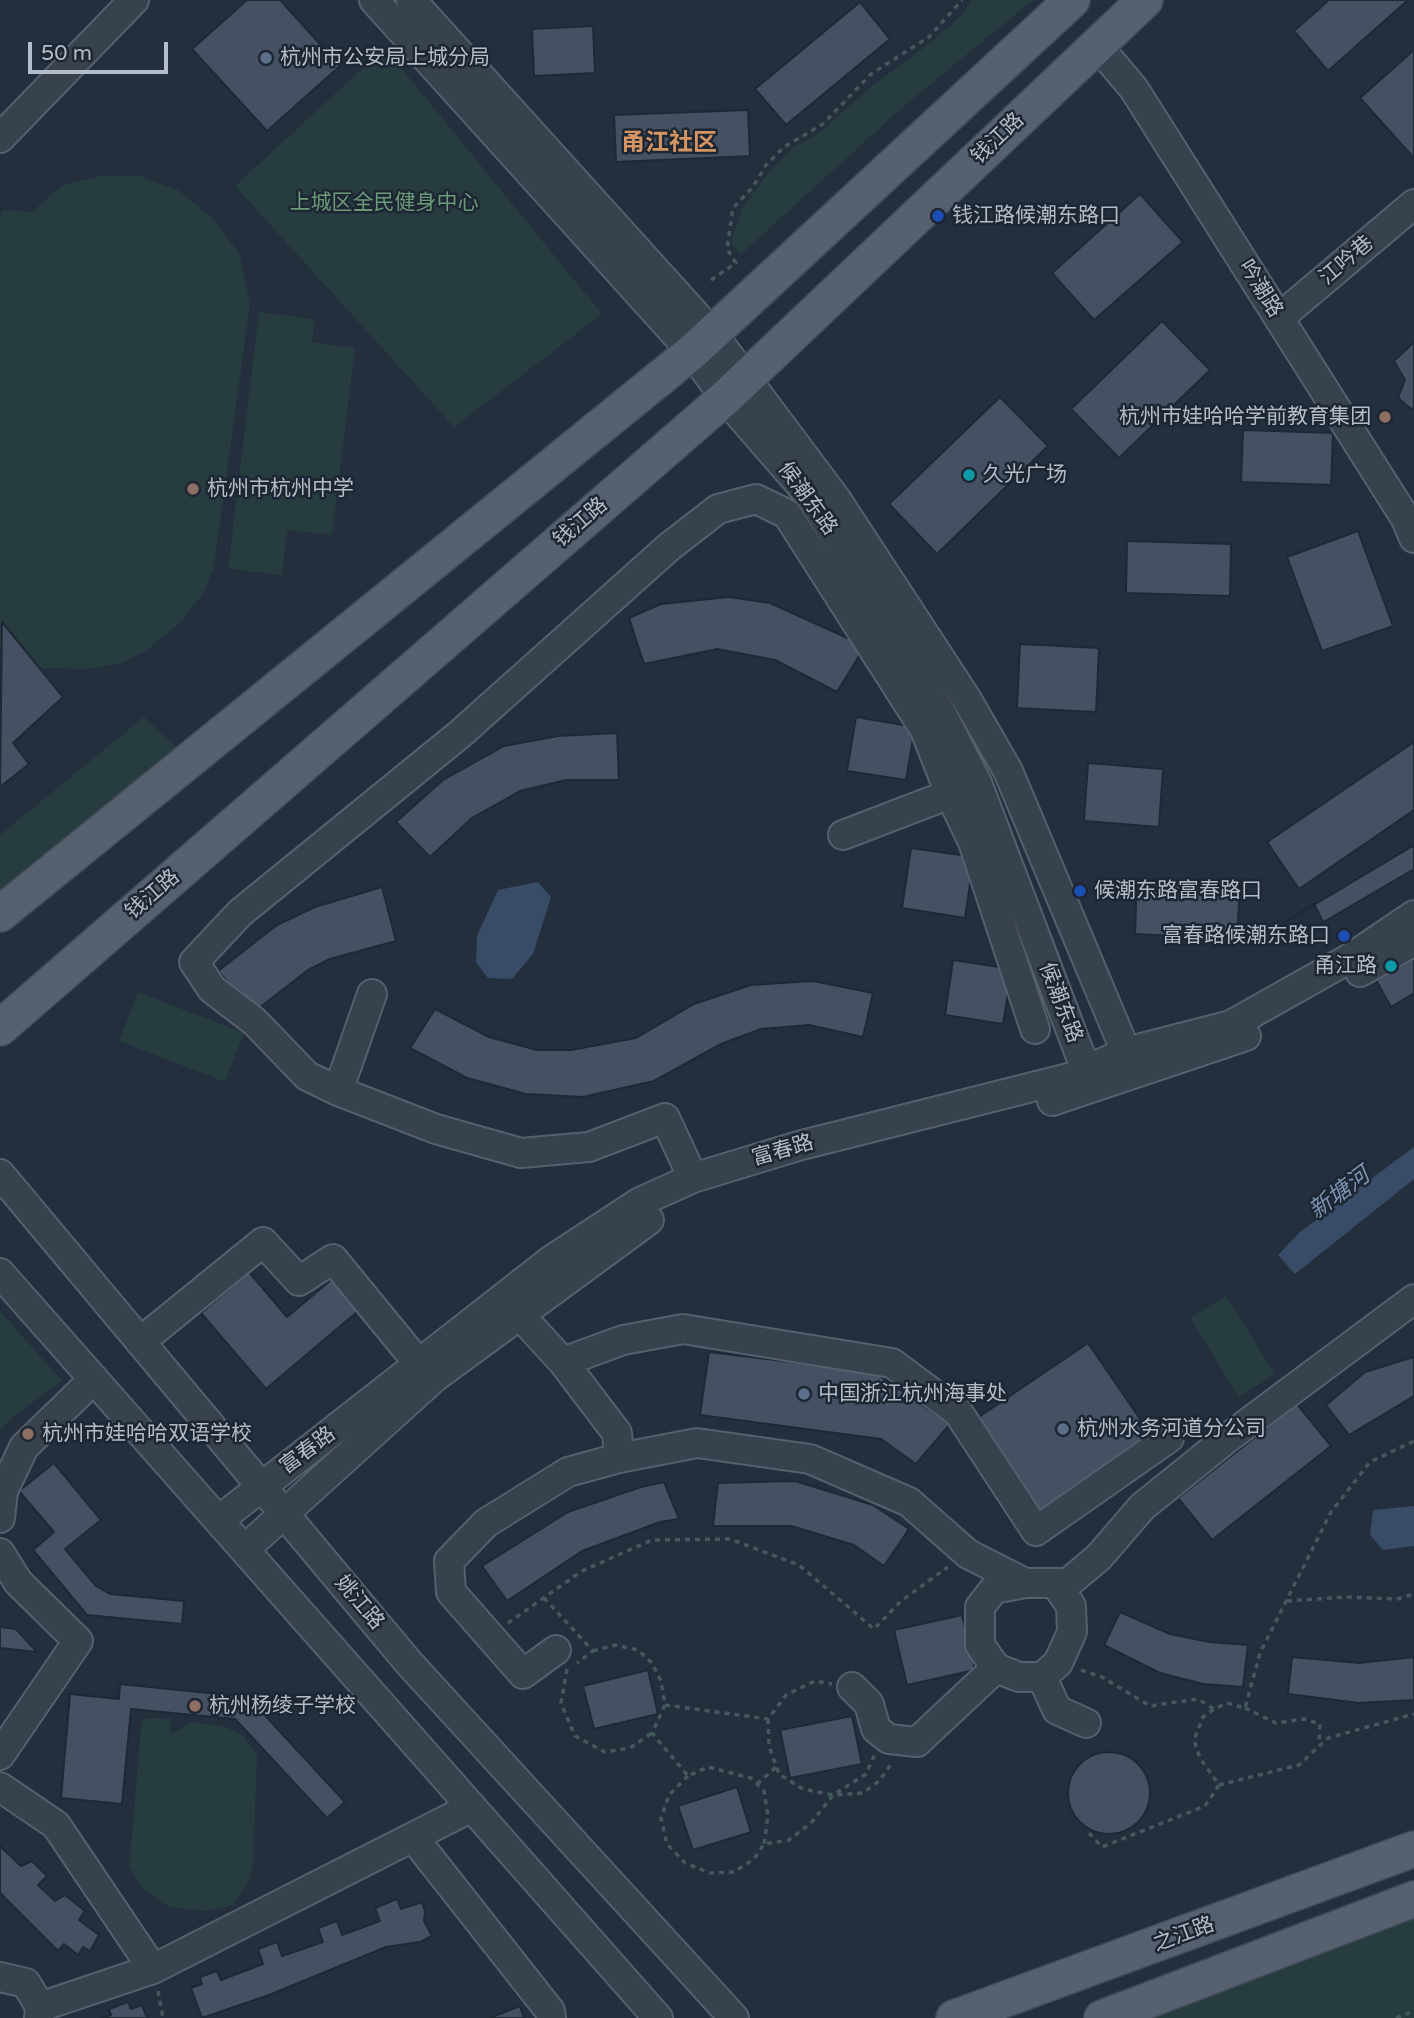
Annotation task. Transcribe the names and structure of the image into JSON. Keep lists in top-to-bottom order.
{
  "streets": {
    "main road": ["钱江路", "之江路"],
    "street": [
      "江吟巷",
      "吟潮路",
      "候潮东路",
      "富春路",
      "姚江路"
    ]
  },
  "crossings": [
    ["钱江路", "吟潮路"],
    ["钱江路", "候潮东路"],
    ["江吟巷", "吟潮路"],
    ["候潮东路", "富春路"],
    ["富春路", "姚江路"]
  ],
  "districts": ["甬江社区"],
  "water": ["新塘河"],
  "parks": ["上城区全民健身中心"],
  "places": [
    "杭州市公安局上城分局",
    "钱江路候潮东路口",
    "杭州市娃哈哈学前教育集团",
    "久光广场",
    "杭州市杭州中学",
    "候潮东路富春路口",
    "富春路候潮东路口",
    "甬江路",
    "中国浙江杭州海事处",
    "杭州水务河道分公司",
    "杭州市娃哈哈双语学校",
    "杭州杨绫子学校"
  ],
  "scale_bar": "50 m"
}
